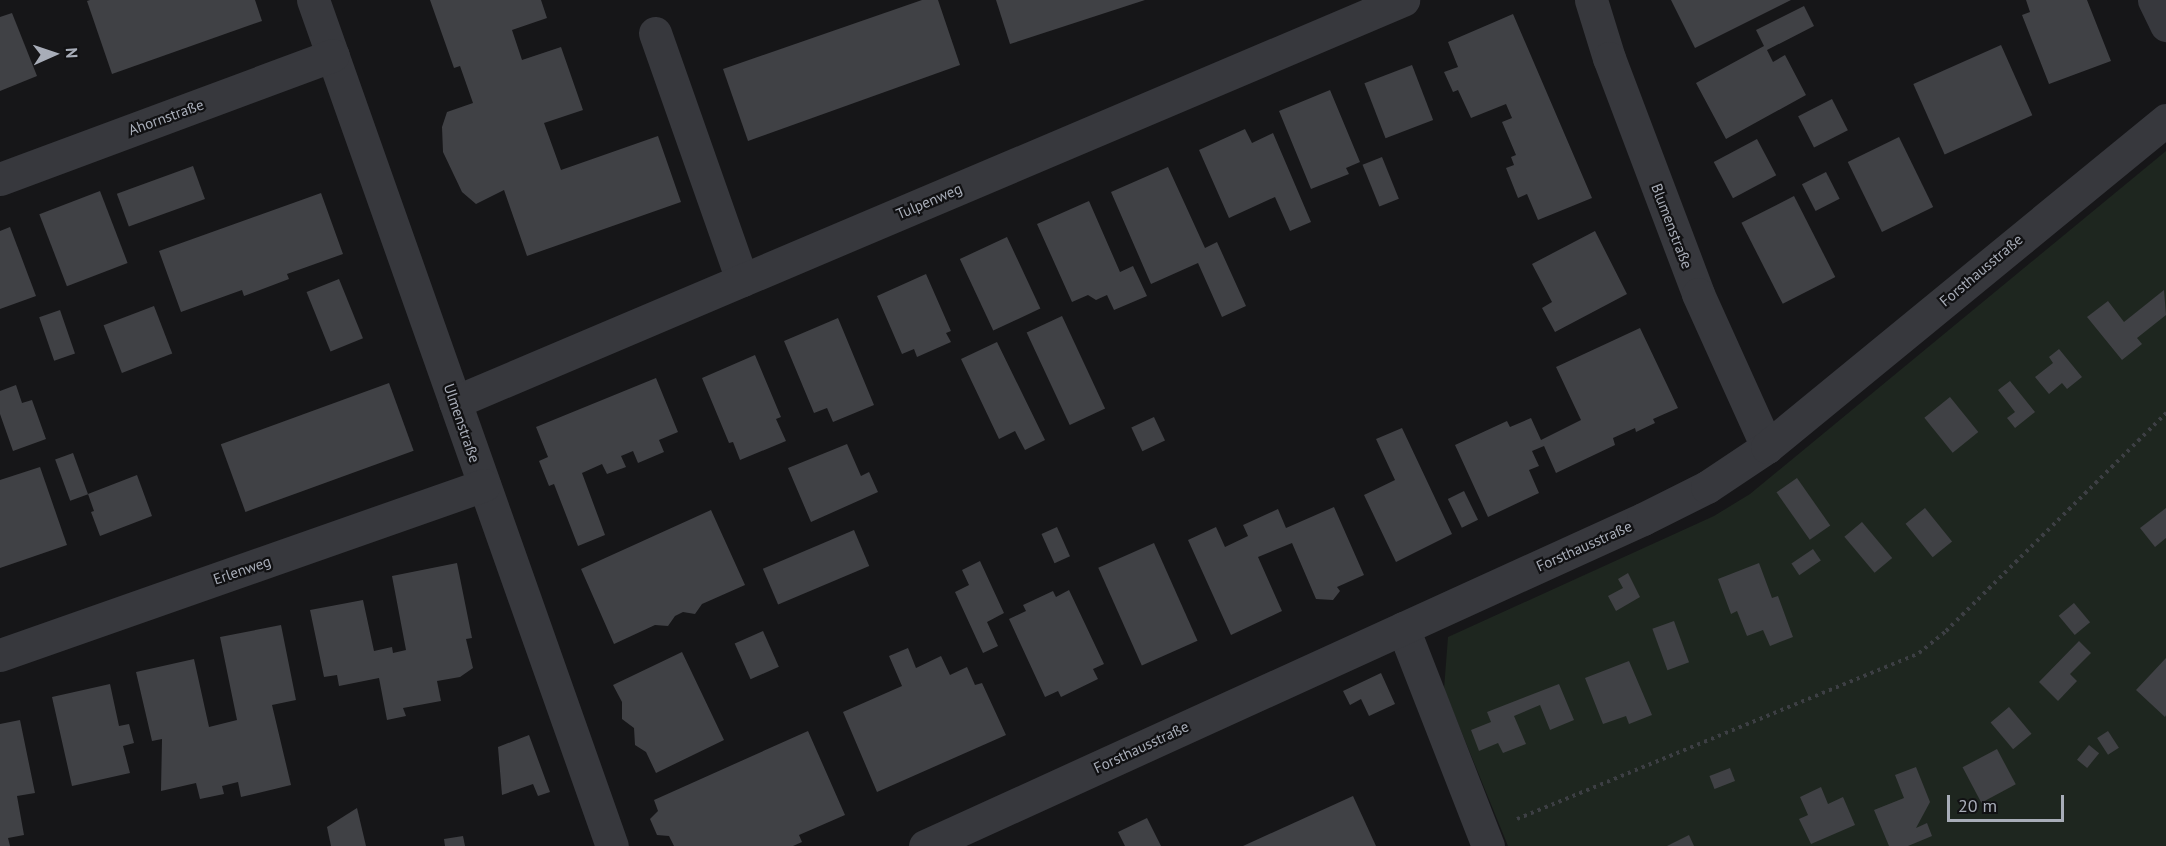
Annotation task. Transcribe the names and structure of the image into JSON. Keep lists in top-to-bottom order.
{
  "streets": {
    "street": [
      "Ahornstraße",
      "Tulpenweg",
      "Blumenstraße",
      "Forsthausstraße",
      "Ulmenstraße",
      "Erlenweg"
    ]
  },
  "crossings": [
    ["Ahornstraße", "Ulmenstraße"],
    ["Tulpenweg", "Ulmenstraße"],
    ["Blumenstraße", "Forsthausstraße"],
    ["Ulmenstraße", "Erlenweg"]
  ],
  "scale_bar": "20 m",
  "north": "right"
}
